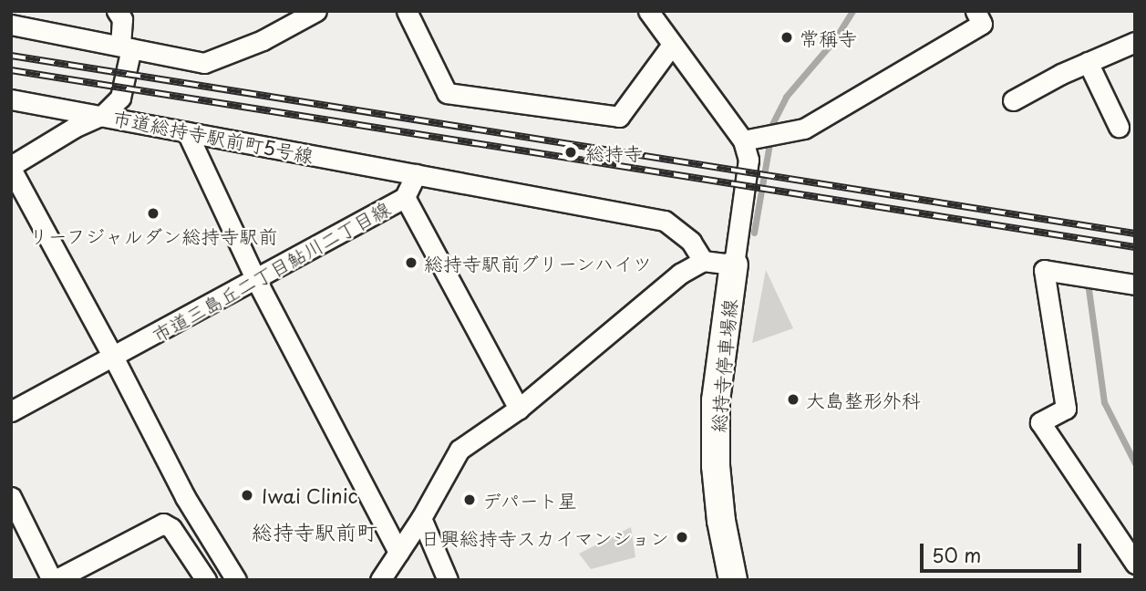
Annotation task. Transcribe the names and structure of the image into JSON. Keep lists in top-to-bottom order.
{
  "streets": {
    "main road": ["総持寺停車場線"],
    "street": ["市道総持寺駅前町5号線", "市道三島丘二丁目鮎川二丁目線"]
  },
  "crossings": [
    ["市道総持寺駅前町5号線", "市道三島丘二丁目鮎川二丁目線"]
  ],
  "districts": ["総持寺駅前町"],
  "places": [
    "常稱寺",
    "総持寺",
    "リーフジャルダン総持寺駅前",
    "総持寺駅前グリーンハイツ",
    "大島整形外科",
    "Iwai Clinic",
    "デパート星",
    "日興総持寺スカイマンション"
  ],
  "scale_bar": "50 m"
}
